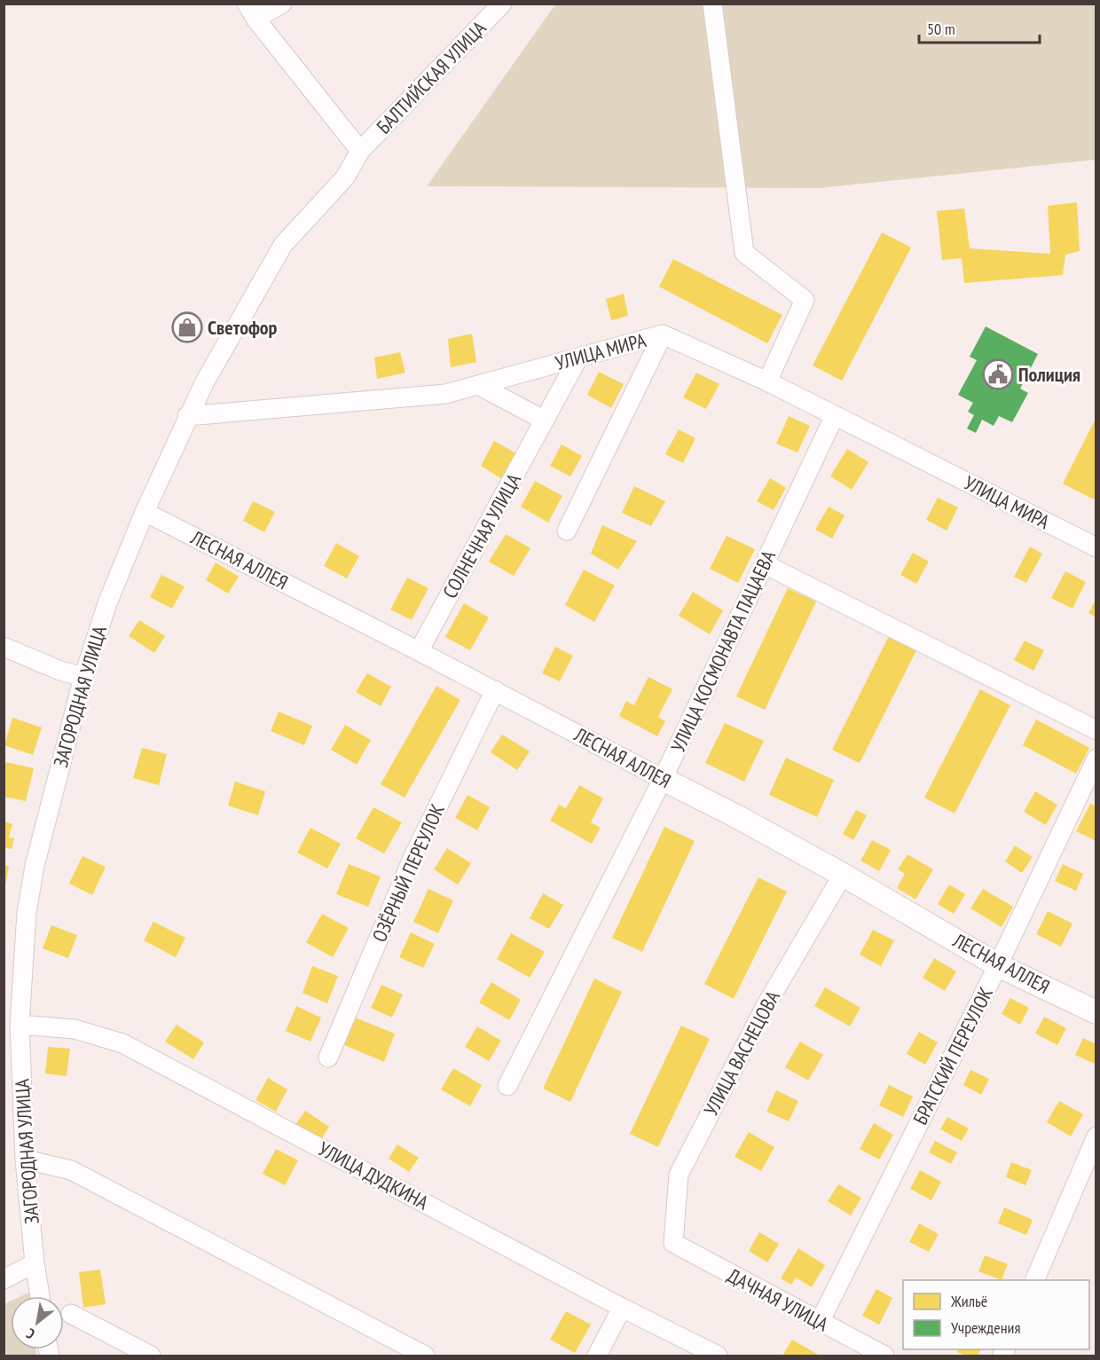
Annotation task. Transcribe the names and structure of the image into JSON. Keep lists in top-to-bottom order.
{
  "streets": {
    "street": [
      "БАЛТИЙСКАЯ УЛИЦА",
      "УЛИЦА МИРА",
      "СОЛНЕЧНАЯ УЛИЦА",
      "ЛЕСНАЯ АЛЛЕЯ",
      "УЛИЦА КОСМОНАВТА ПАЦАЕВА",
      "ЗАГОРОДНАЯ УЛИЦА",
      "ОЗЁРНЫЙ ПЕРЕУЛОК",
      "УЛИЦА ВАСНЕЦОВА",
      "БРАТСКИЙ ПЕРЕУЛОК",
      "УЛИЦА ДУДКИНА",
      "ДАЧНАЯ УЛИЦА"
    ]
  },
  "crossings": [
    ["БАЛТИЙСКАЯ УЛИЦА", "ЗАГОРОДНАЯ УЛИЦА"],
    ["УЛИЦА МИРА", "СОЛНЕЧНАЯ УЛИЦА"],
    ["УЛИЦА МИРА", "УЛИЦА КОСМОНАВТА ПАЦАЕВА"],
    ["УЛИЦА МИРА", "ЗАГОРОДНАЯ УЛИЦА"],
    ["СОЛНЕЧНАЯ УЛИЦА", "ЛЕСНАЯ АЛЛЕЯ"],
    ["ЛЕСНАЯ АЛЛЕЯ", "УЛИЦА КОСМОНАВТА ПАЦАЕВА"],
    ["ЛЕСНАЯ АЛЛЕЯ", "ЗАГОРОДНАЯ УЛИЦА"],
    ["ЛЕСНАЯ АЛЛЕЯ", "ОЗЁРНЫЙ ПЕРЕУЛОК"],
    ["ЛЕСНАЯ АЛЛЕЯ", "УЛИЦА ВАСНЕЦОВА"],
    ["ЛЕСНАЯ АЛЛЕЯ", "БРАТСКИЙ ПЕРЕУЛОК"],
    ["ЗАГОРОДНАЯ УЛИЦА", "УЛИЦА ДУДКИНА"],
    ["УЛИЦА ВАСНЕЦОВА", "ДАЧНАЯ УЛИЦА"],
    ["БРАТСКИЙ ПЕРЕУЛОК", "ДАЧНАЯ УЛИЦА"]
  ],
  "places": {
    "shop": ["Светофор"],
    "public building": ["Полиция"]
  },
  "legend": ["Жильё", "Учреждения"],
  "scale_bar": "50 m",
  "north": "bottom left"
}
